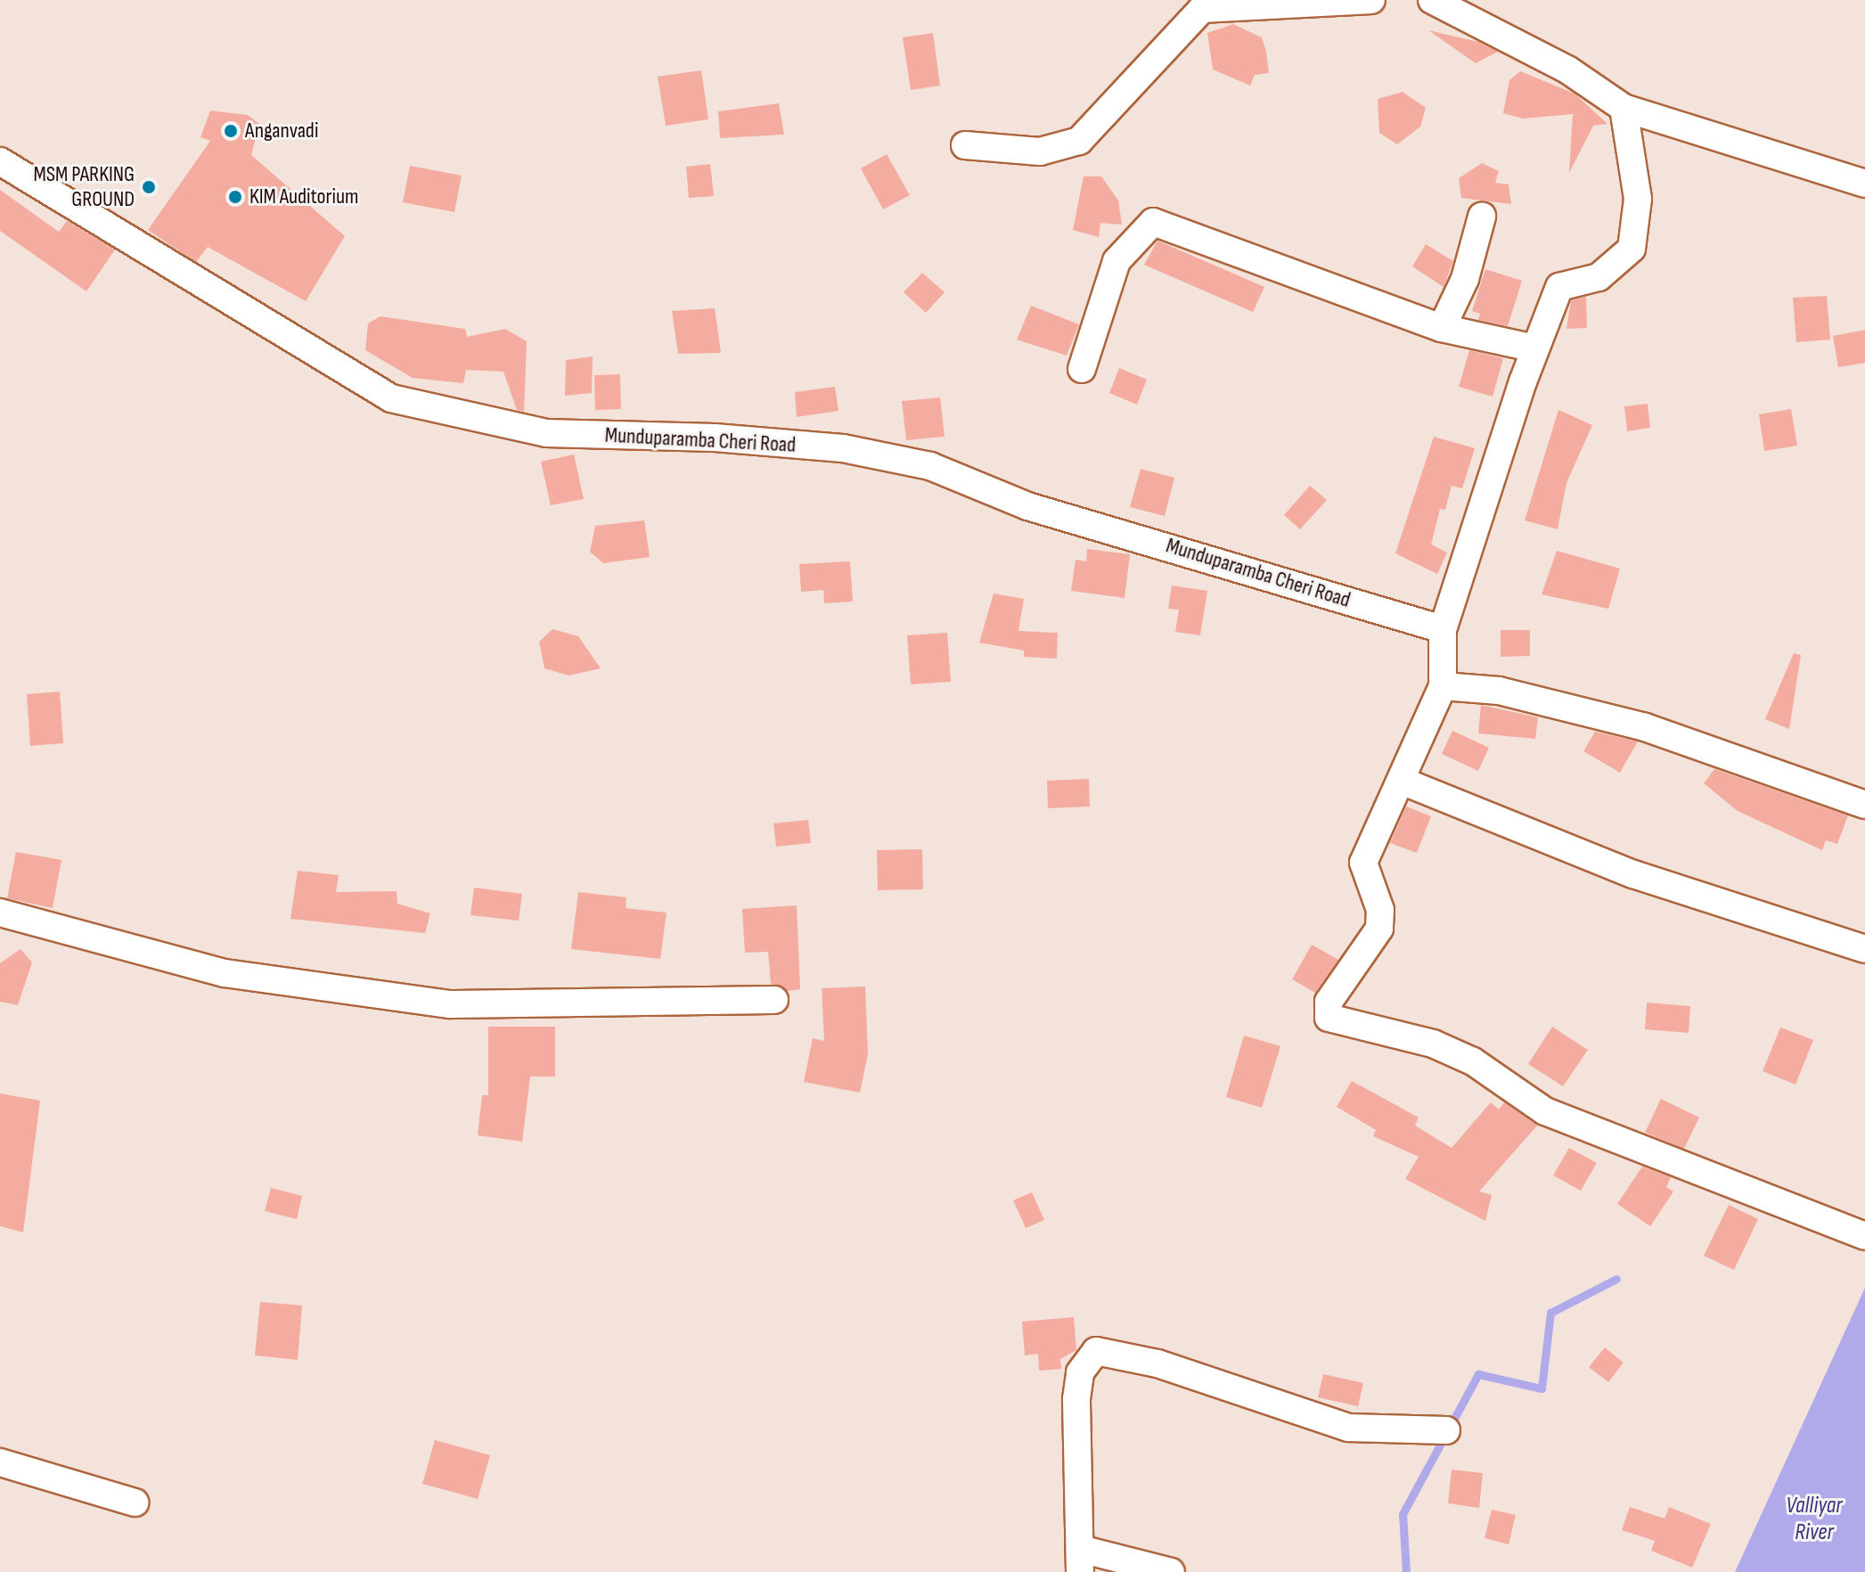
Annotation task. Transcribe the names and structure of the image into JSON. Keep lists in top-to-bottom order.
{
  "streets": {
    "street": ["Munduparamba Cheri Road"]
  },
  "water": ["Valliyar River"],
  "places": ["Anganvadi", "MSM PARKING GROUND", "KIM Auditorium"]
}
